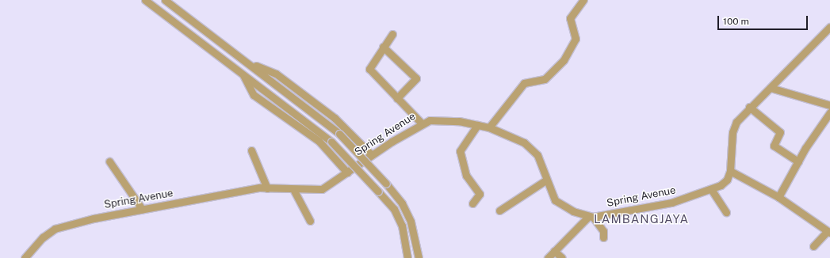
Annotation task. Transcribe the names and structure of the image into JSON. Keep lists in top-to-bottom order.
{
  "streets": {
    "street": ["Spring Avenue"]
  },
  "districts": ["LAMBANGJAYA"],
  "scale_bar": "100 m"
}
